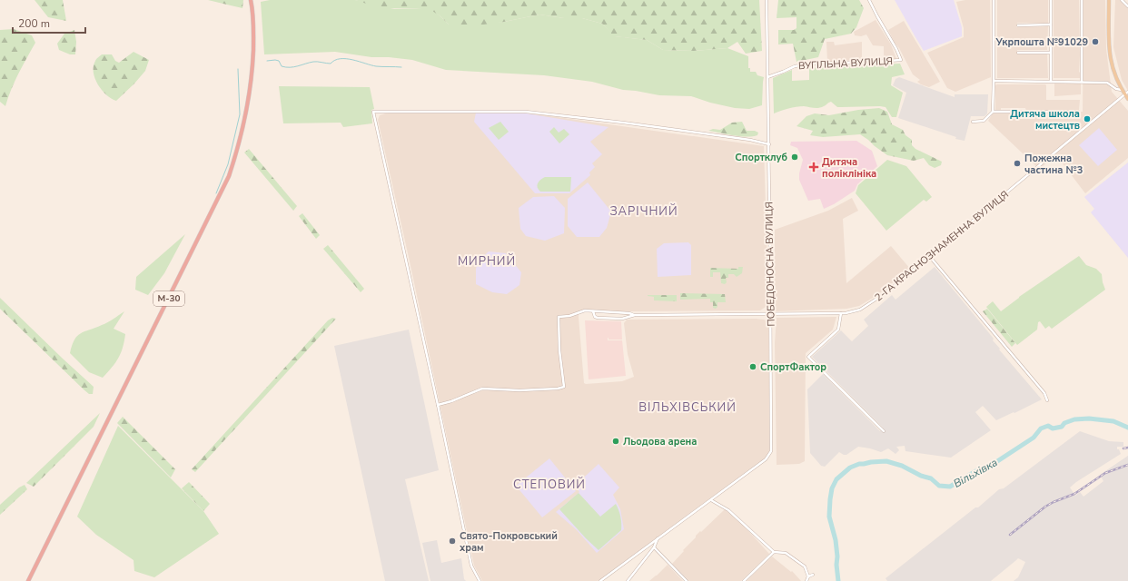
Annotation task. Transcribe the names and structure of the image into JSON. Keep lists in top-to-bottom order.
{
  "streets": {
    "highway": ["М-30"],
    "street": ["ВУГІЛЬНА ВУЛИЦЯ", "2-ГА КРАСНОЗНАМЕННА ВУЛИЦЯ", "ПОБЕДОНОСНА ВУЛИЦЯ"]
  },
  "crossings": [
    ["ВУГІЛЬНА ВУЛИЦЯ", "ПОБЕДОНОСНА ВУЛИЦЯ"],
    ["2-ГА КРАСНОЗНАМЕННА ВУЛИЦЯ", "ПОБЕДОНОСНА ВУЛИЦЯ"]
  ],
  "districts": [
    "ЗАРІЧНИЙ",
    "МИРНИЙ",
    "ВІЛЬХІВСЬКИЙ",
    "СТЕПОВИЙ"
  ],
  "water": ["Вільхівка"],
  "places": {
    "other": [
      "Укрпошта №91029",
      "Дитяча школа мистецтв",
      "Спортклуб",
      "Пожежна частина №3",
      "СпортФактор",
      "Льодова арена",
      "Свято-Покровський храм"
    ],
    "health": ["Дитяча поліклініка"]
  },
  "scale_bar": "200 m"
}
